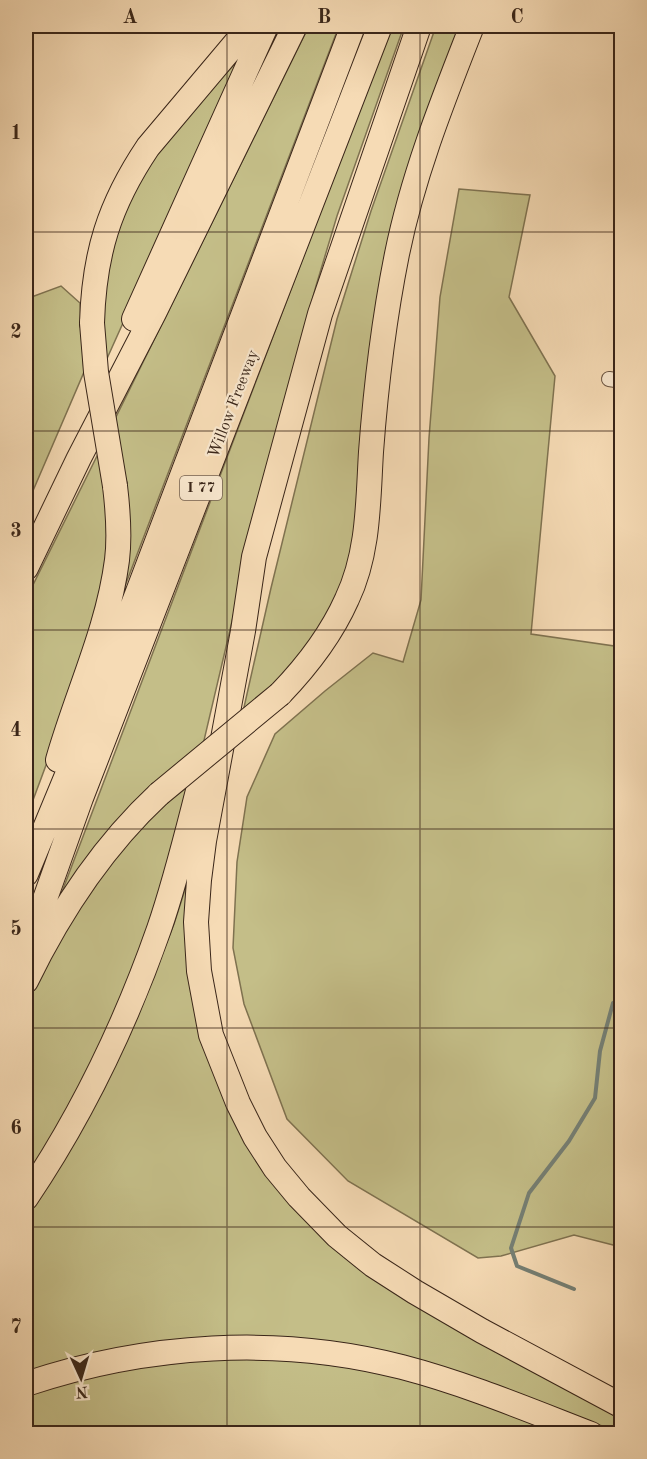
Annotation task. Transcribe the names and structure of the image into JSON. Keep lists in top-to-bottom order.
{
  "streets": {
    "highway": ["Willow Freeway", "I 77"]
  },
  "north": "bottom",
  "grid": {
    "columns": ["A", "B", "C"],
    "rows": [
      "1",
      "2",
      "3",
      "4",
      "5",
      "6",
      "7"
    ]
  }
}
